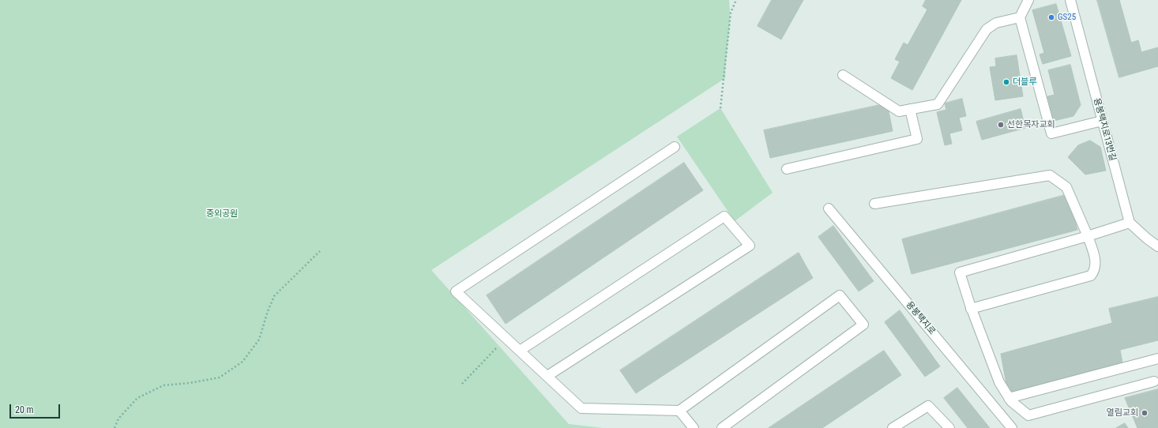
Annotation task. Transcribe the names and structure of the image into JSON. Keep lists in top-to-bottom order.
{
  "streets": {
    "street": ["용봉택지로13번길", "용봉택지로"]
  },
  "parks": ["중외공원"],
  "places": [
    "GS25",
    "더블루",
    "선한목자교회",
    "열림교회"
  ],
  "scale_bar": "20 m"
}
